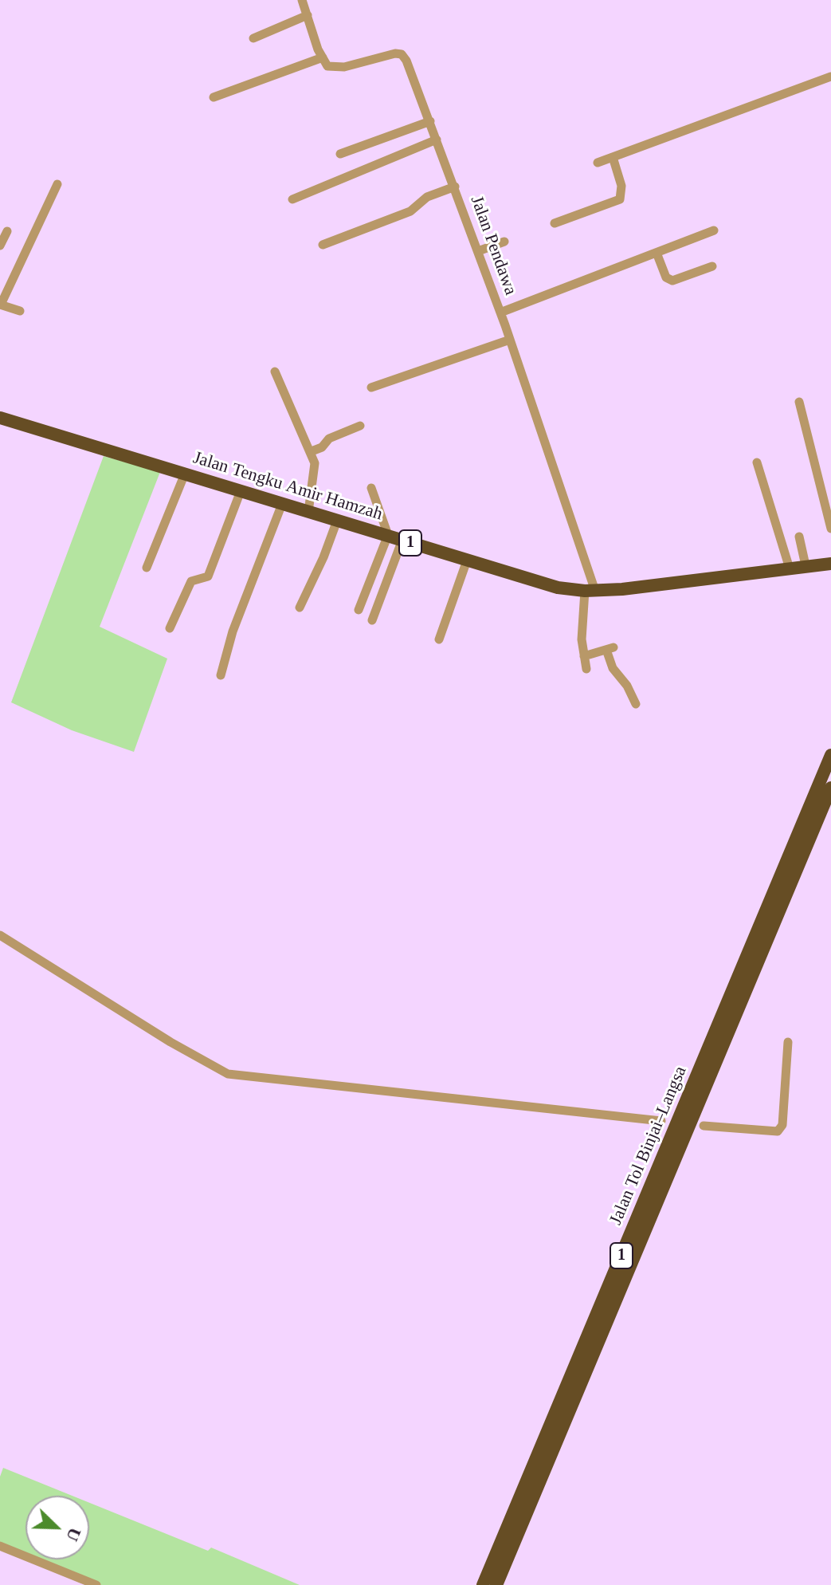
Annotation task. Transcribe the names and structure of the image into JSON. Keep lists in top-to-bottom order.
{
  "streets": {
    "highway": ["Jalan Tengku Amir Hamzah", "1", "Jalan Tol Binjai–Langsa"],
    "street": ["Jalan Pendawa"]
  },
  "crossings": [
    ["Jalan Pendawa", "Jalan Tengku Amir Hamzah"]
  ],
  "north": "bottom right"
}
